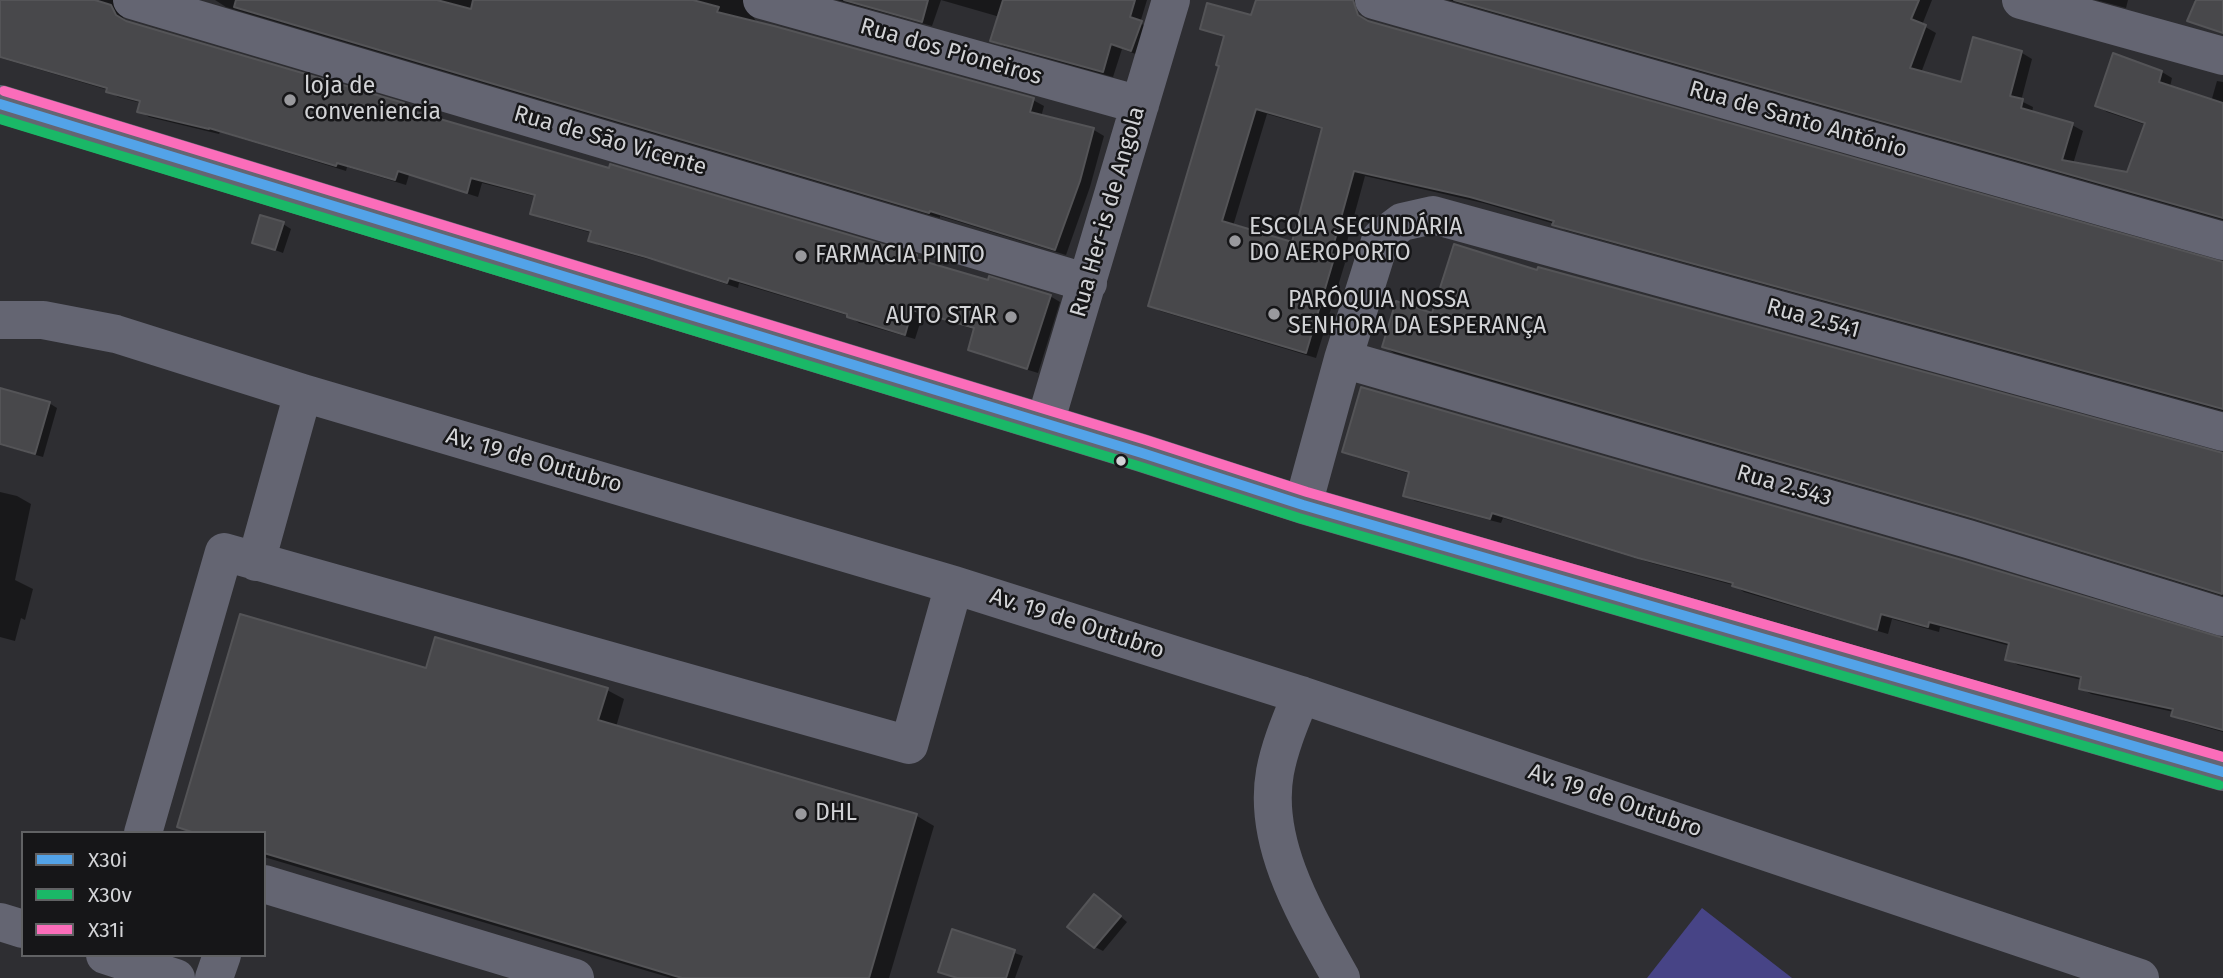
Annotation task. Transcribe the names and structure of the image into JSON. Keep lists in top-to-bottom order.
{
  "streets": {
    "street": [
      "Rua dos Pioneiros",
      "Rua de Santo António",
      "Rua de São Vicente",
      "Rua Her-is de Angola",
      "Rua 2.541",
      "Av. 19 de Outubro",
      "Rua 2.543"
    ]
  },
  "crossings": [
    ["Rua dos Pioneiros", "Rua Her-is de Angola"],
    ["Rua de São Vicente", "Rua Her-is de Angola"],
    ["Rua 2.541", "Rua 2.543"]
  ],
  "places": [
    "loja de conveniencia",
    "ESCOLA SECUNDÁRIA DO AEROPORTO",
    "FARMACIA PINTO",
    "PARÓQUIA NOSSA SENHORA DA ESPERANÇA",
    "AUTO STAR",
    "DHL"
  ],
  "lines": ["transit line X31i", "transit line X30i", "transit line X30v"],
  "legend": ["X30i", "X30v", "X31i"]
}
